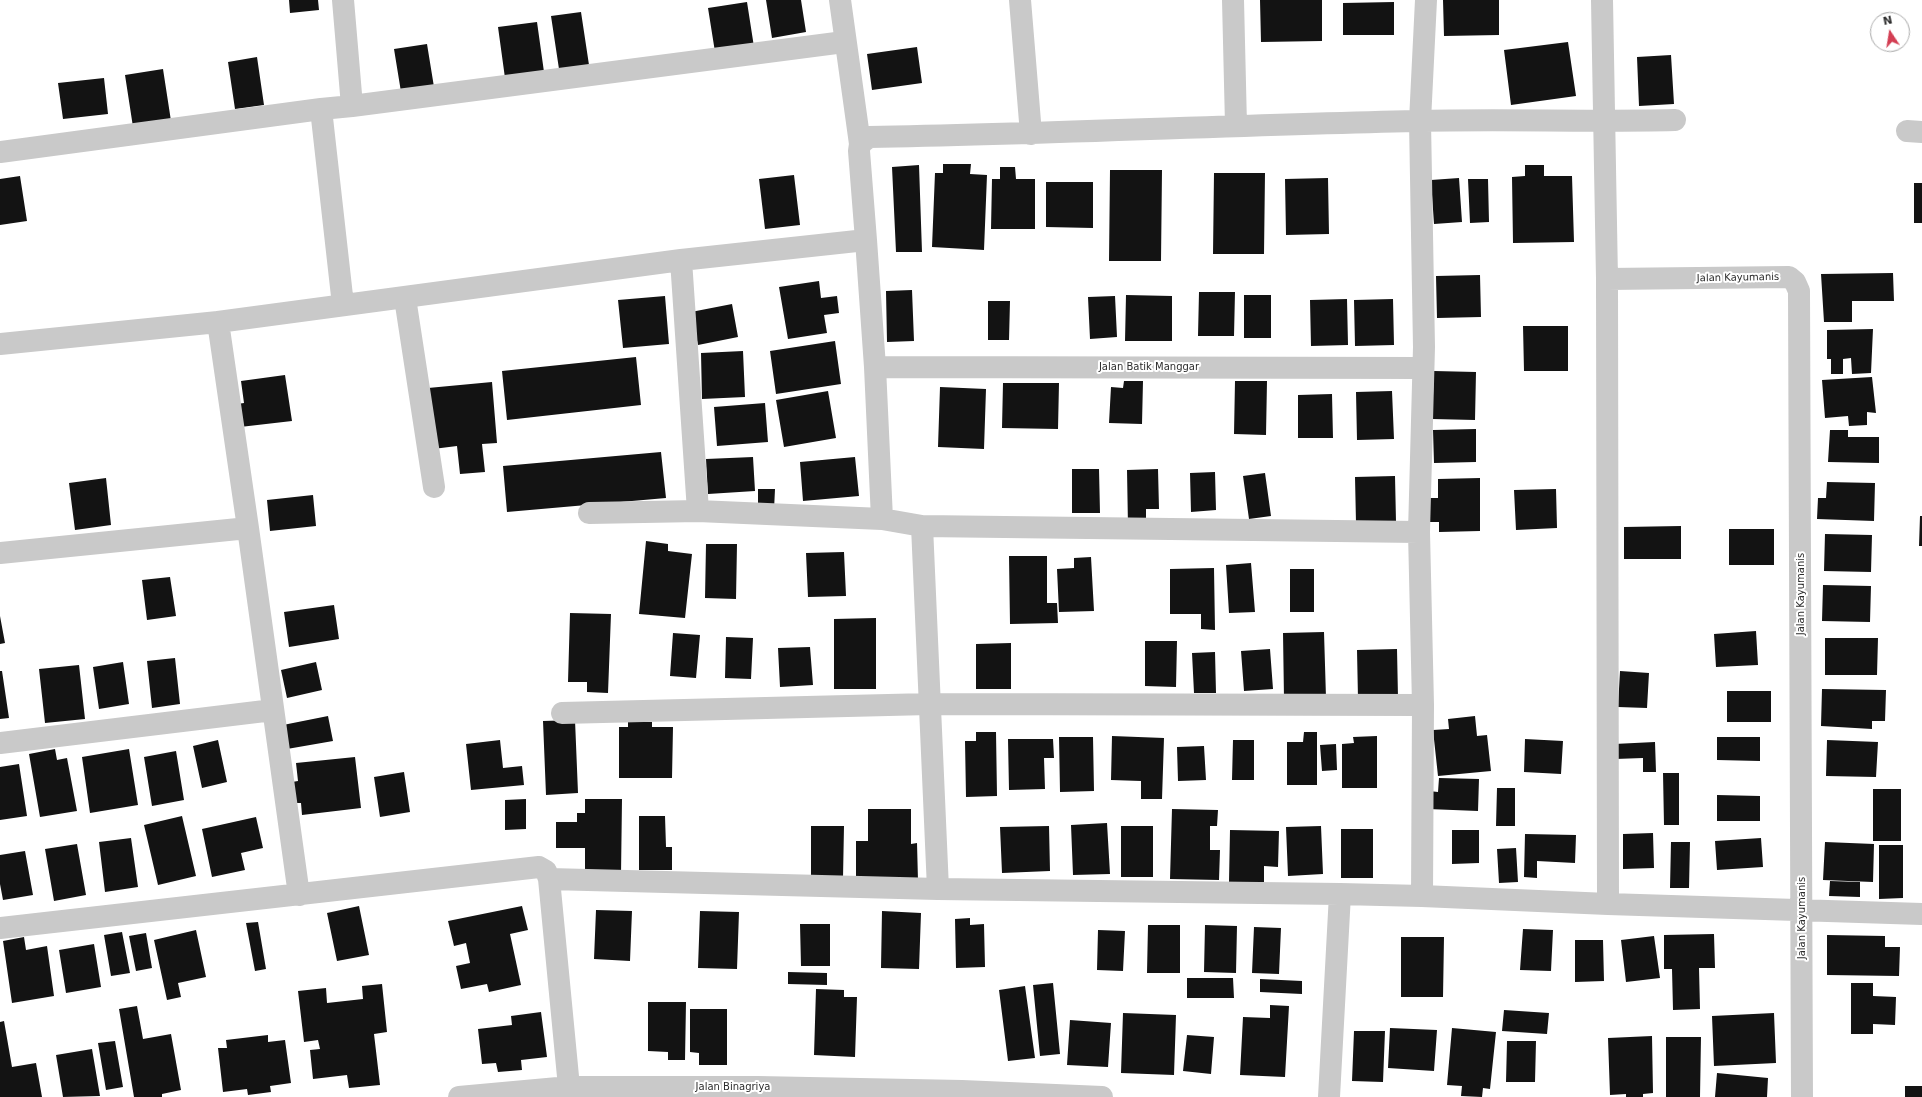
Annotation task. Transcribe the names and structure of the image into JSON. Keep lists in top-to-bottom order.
{
  "streets": {
    "street": ["Jalan Kayumanis", "Jalan Batik Manggar", "Jalan Binagriya"]
  },
  "north": "top"
}
